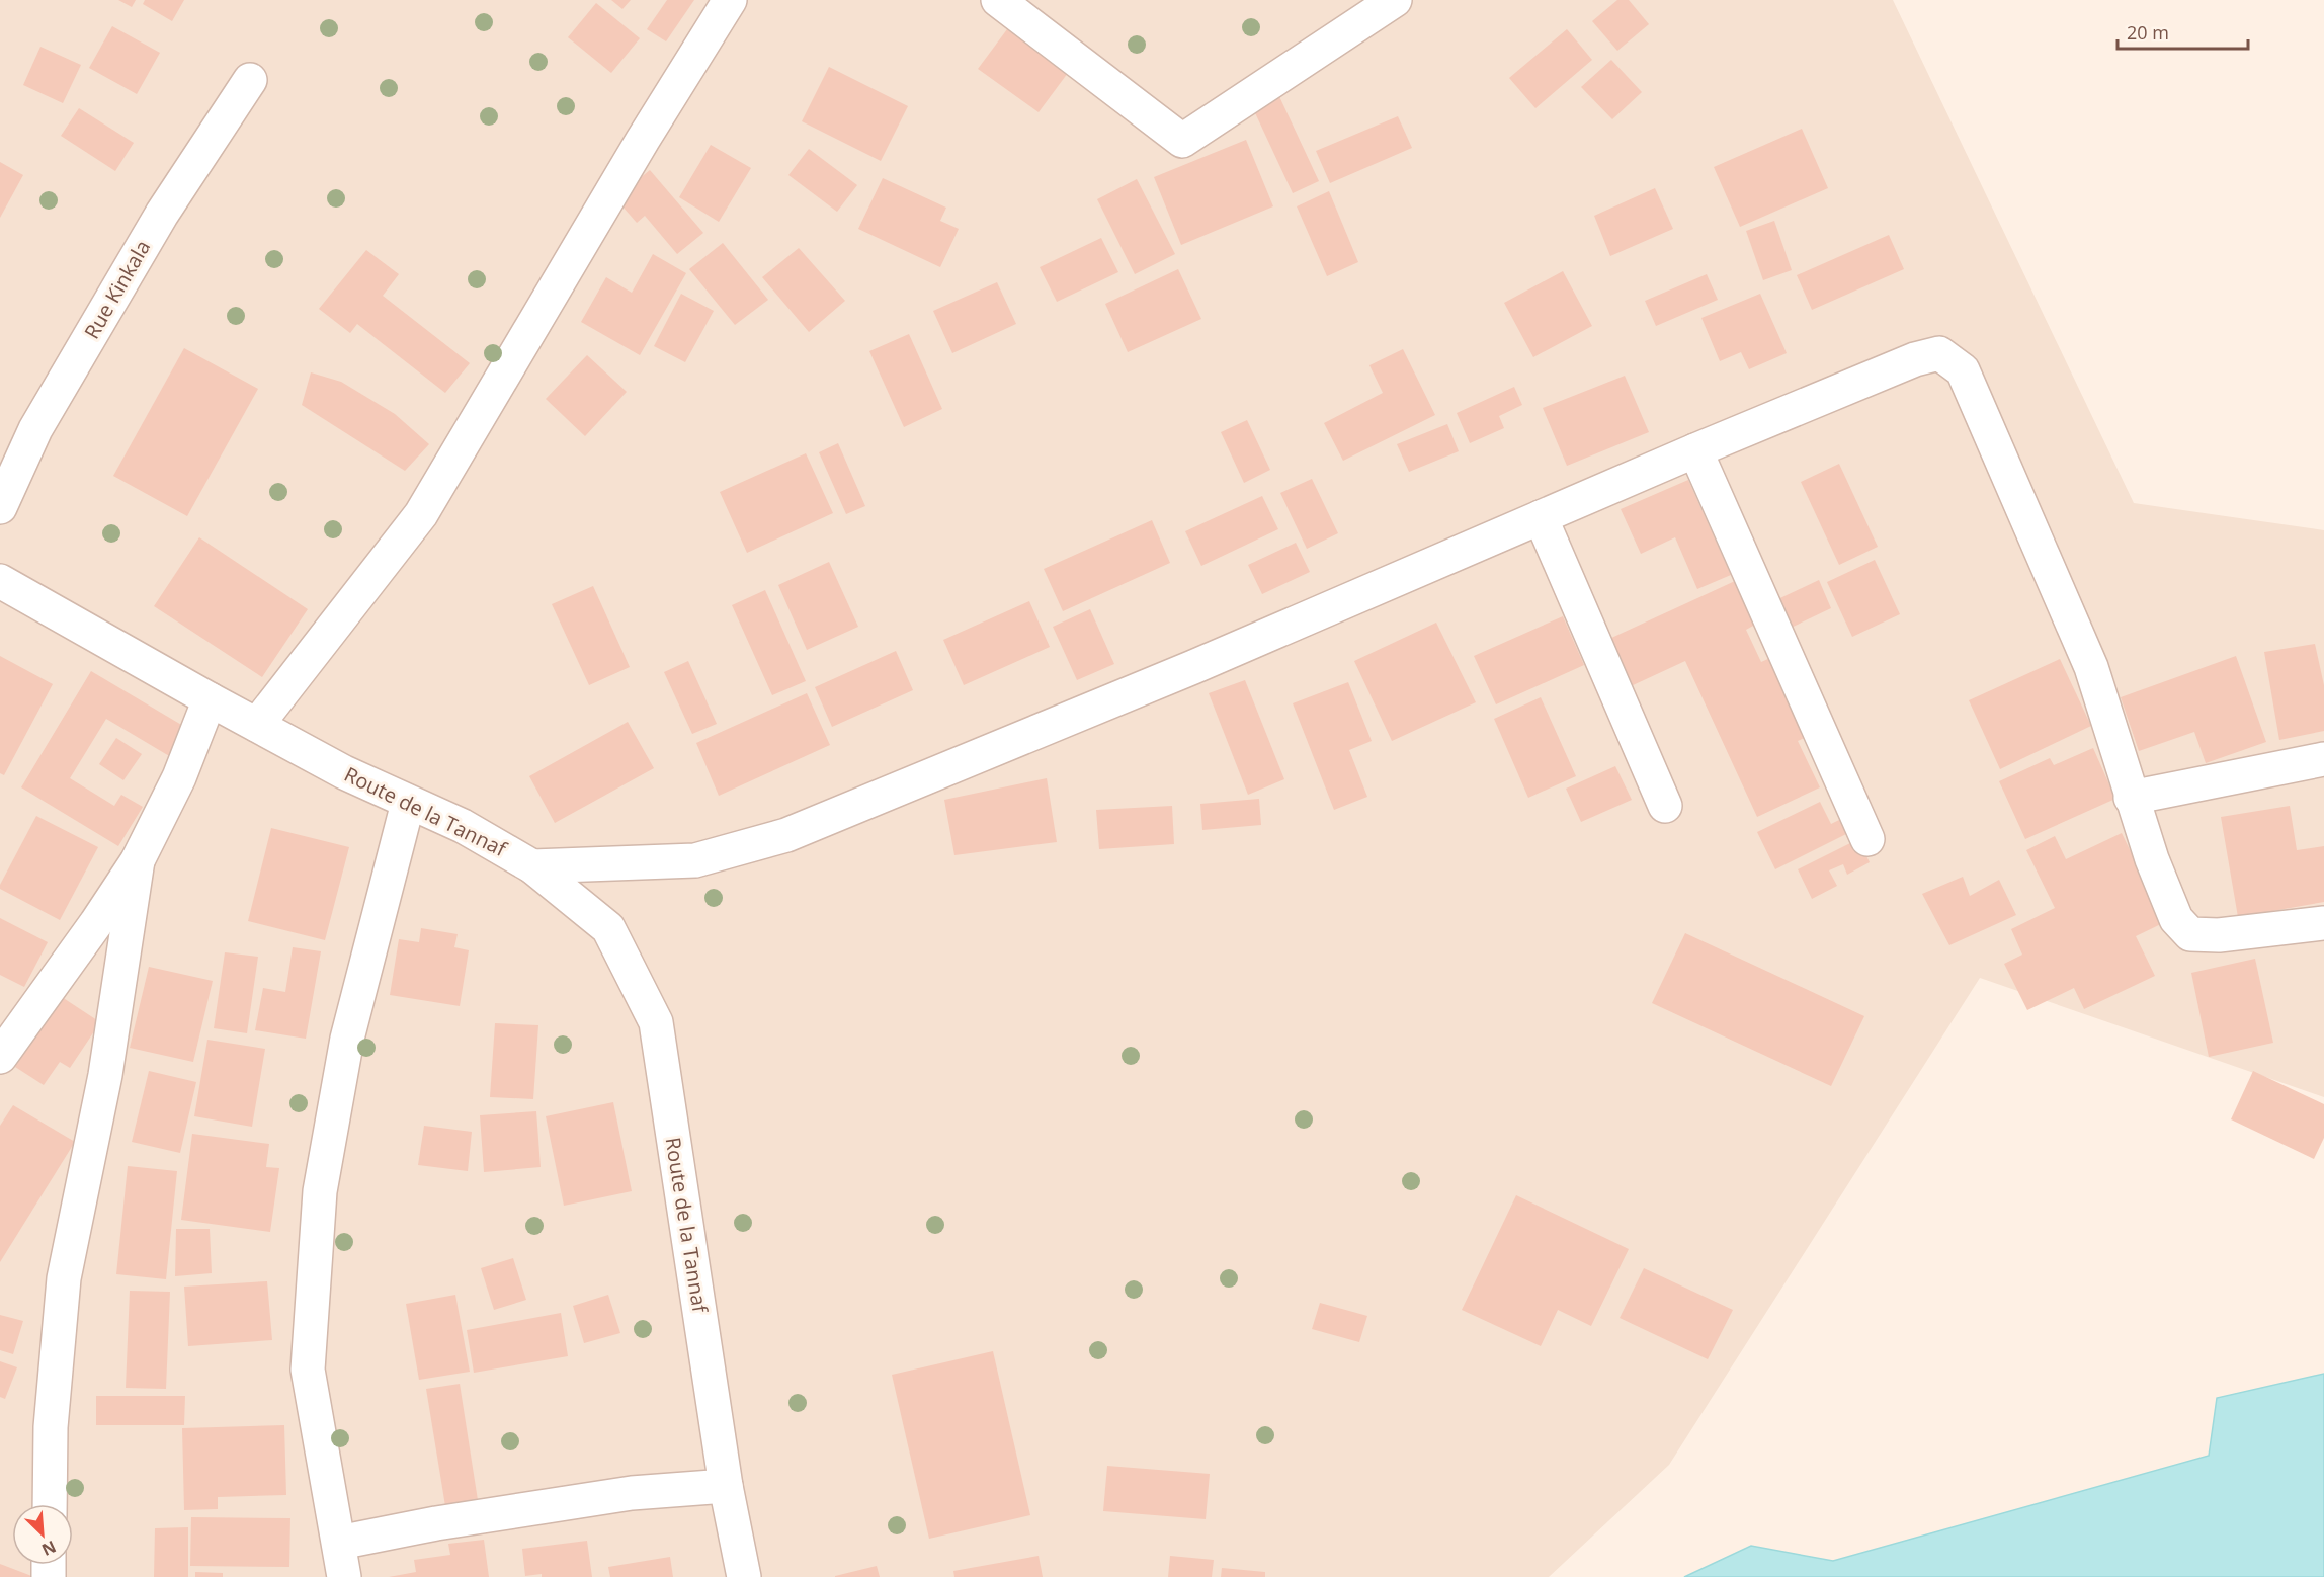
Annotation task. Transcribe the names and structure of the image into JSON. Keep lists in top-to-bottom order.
{
  "streets": {
    "street": ["Rue Kinkala", "Route de la Tannaf"]
  },
  "scale_bar": "20 m",
  "north": "bottom right"
}
